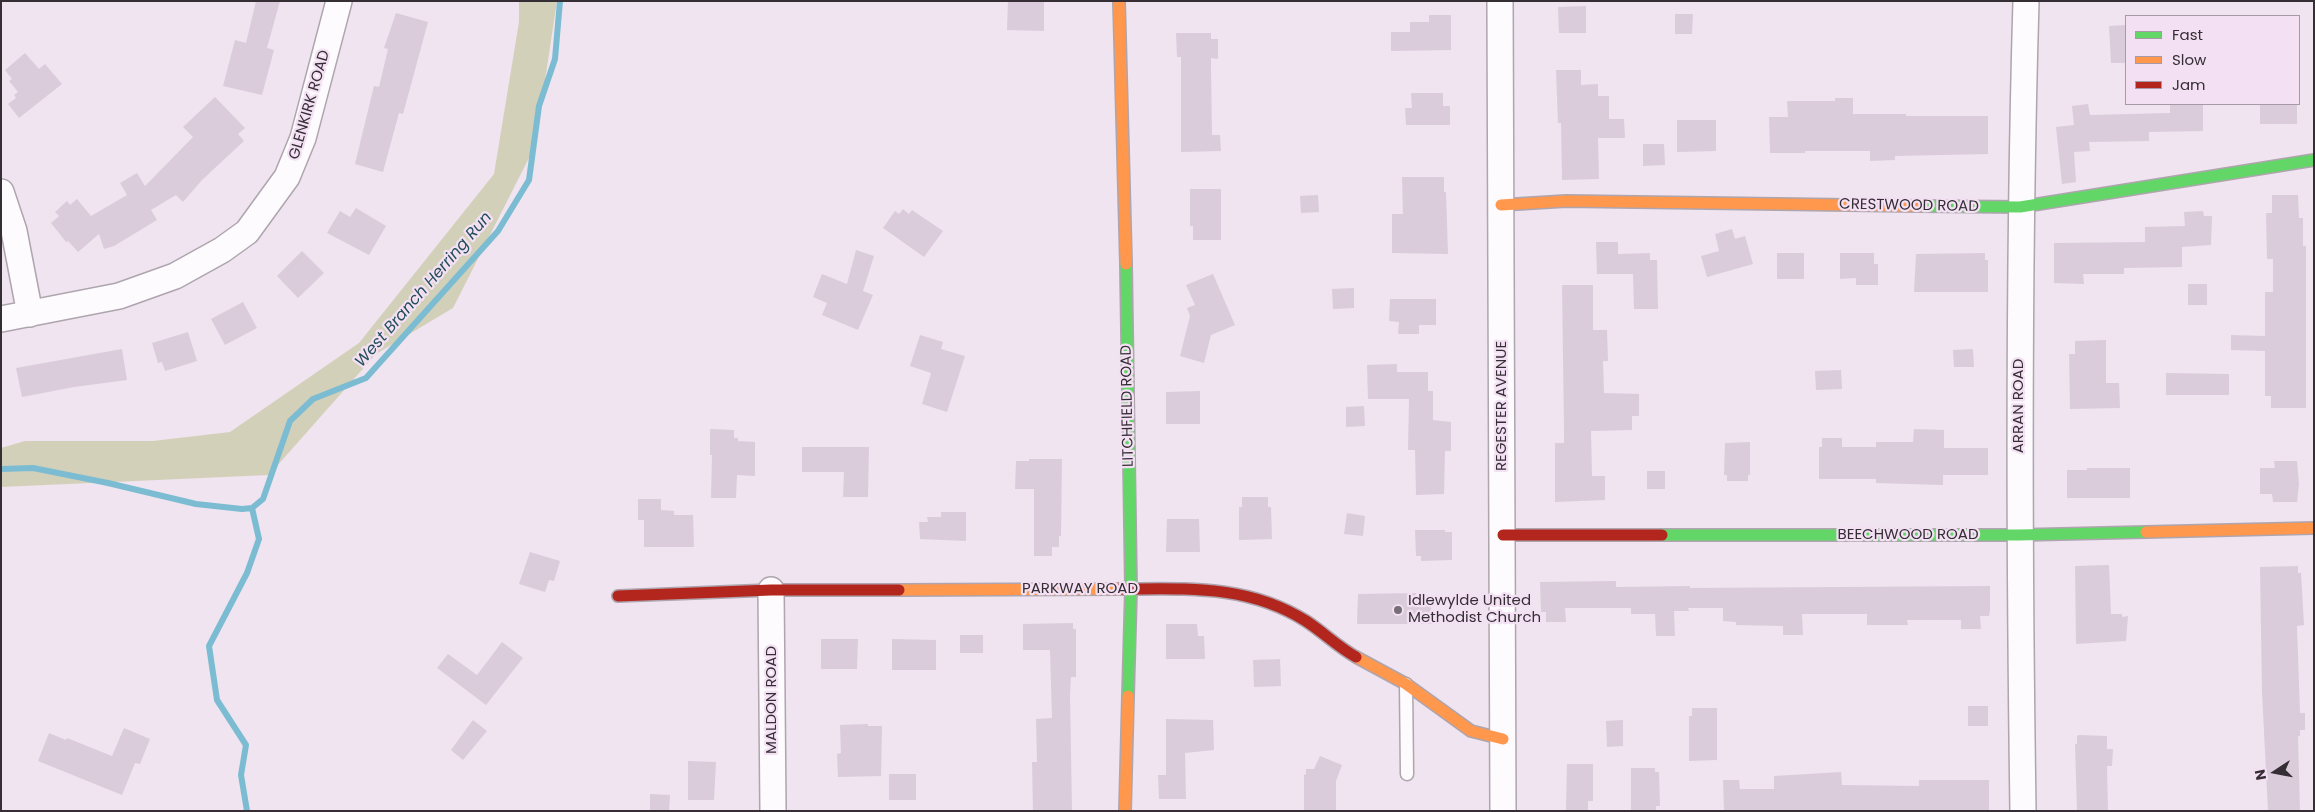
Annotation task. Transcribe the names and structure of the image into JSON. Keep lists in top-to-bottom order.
{
  "streets": {
    "street": [
      "GLENKIRK ROAD",
      "CRESTWOOD ROAD",
      "LITCHFIELD ROAD",
      "REGESTER AVENUE",
      "ARRAN ROAD",
      "BEECHWOOD ROAD",
      "PARKWAY ROAD",
      "MALDON ROAD"
    ]
  },
  "crossings": [
    ["CRESTWOOD ROAD", "REGESTER AVENUE"],
    ["CRESTWOOD ROAD", "ARRAN ROAD"],
    ["LITCHFIELD ROAD", "PARKWAY ROAD"],
    ["REGESTER AVENUE", "BEECHWOOD ROAD"],
    ["REGESTER AVENUE", "PARKWAY ROAD"],
    ["ARRAN ROAD", "BEECHWOOD ROAD"],
    ["PARKWAY ROAD", "MALDON ROAD"]
  ],
  "water": ["West Branch Herring Run"],
  "places": ["Idlewylde United Methodist Church"],
  "legend": ["Fast", "Slow", "Jam"],
  "north": "left"
}
